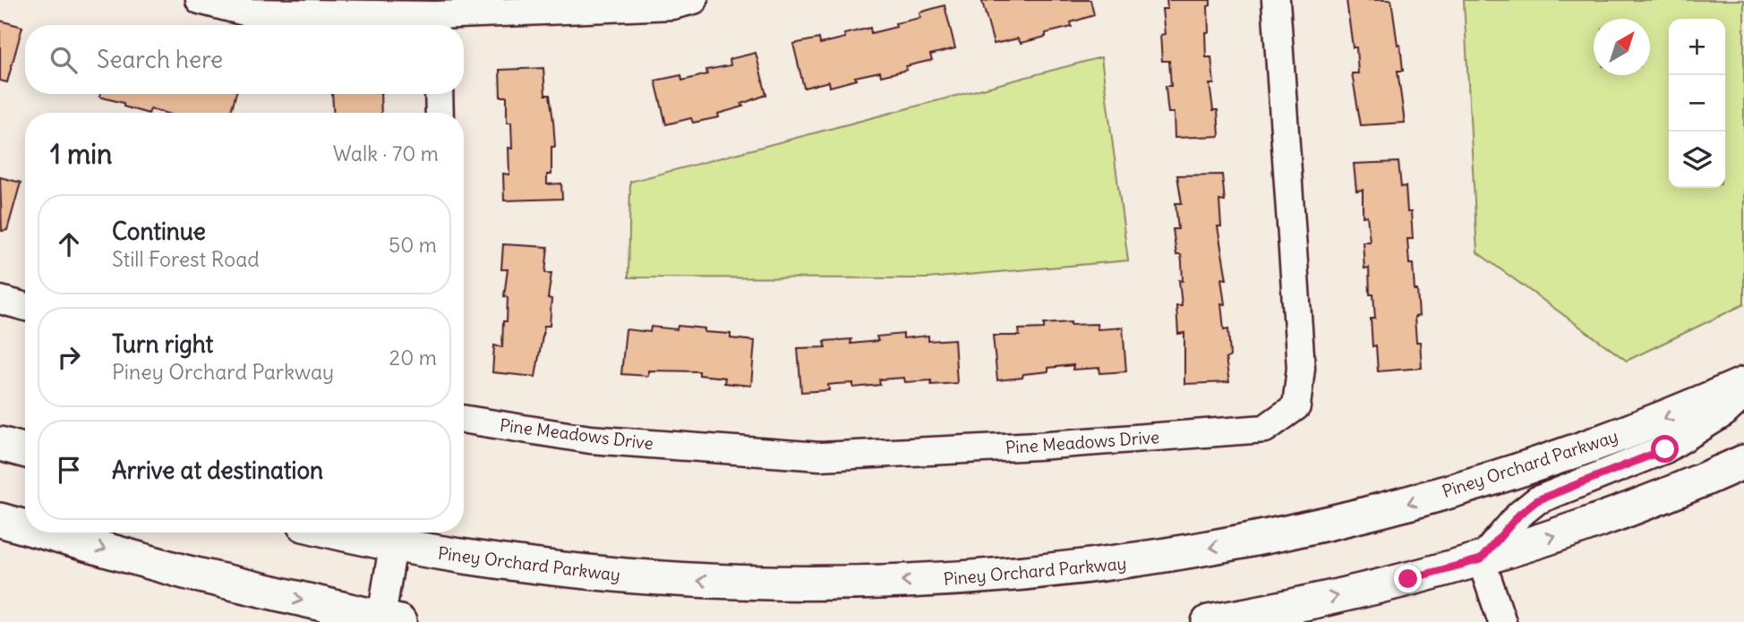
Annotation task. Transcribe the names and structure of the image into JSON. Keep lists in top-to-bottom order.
{
  "streets": {
    "street": ["Pine Meadows Drive", "Piney Orchard Parkway"]
  },
  "north": "top right",
  "page": {
    "map_buttons": ["+", "−"],
    "search": "Search here",
    "heading": ["1 min", "Walk · 70 m"],
    "list": [
      ["Continue", "Still Forest Road", "50 m"],
      ["Turn right", "Piney Orchard Parkway", "20 m"],
      "Arrive at destination"
    ]
  }
}
